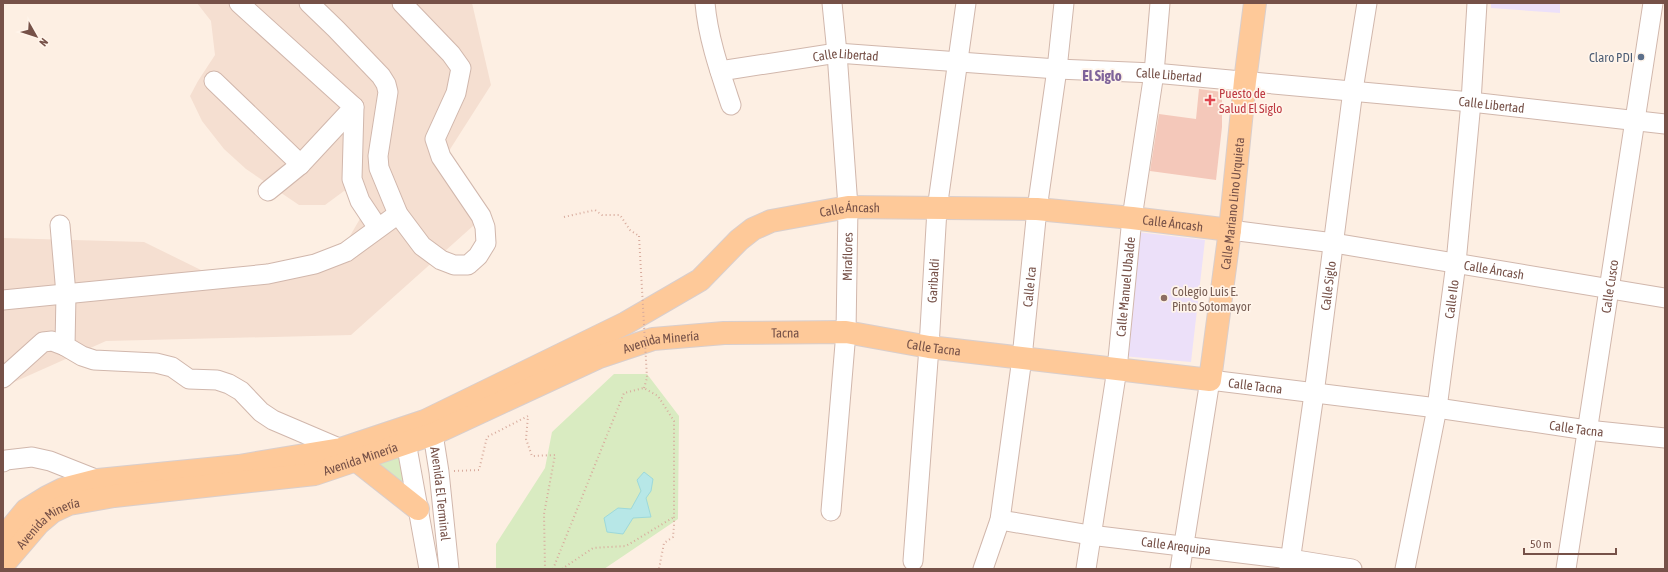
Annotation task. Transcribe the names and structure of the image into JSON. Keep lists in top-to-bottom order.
{
  "streets": {
    "main road": [
      "Calle Mariano Lino Urquieta",
      "Calle Áncash",
      "Tacna",
      "Avenida Minería",
      "Calle Tacna"
    ],
    "street": [
      "Calle Libertad",
      "Miraflores",
      "Garibaldi",
      "Calle Manuel Ubalde",
      "Calle Siglo",
      "Calle Cusco",
      "Calle Ica",
      "Calle Ilo",
      "Avenida El Terminal",
      "Calle Arequipa"
    ]
  },
  "crossings": [
    ["Calle Libertad", "Calle Mariano Lino Urquieta"],
    ["Calle Libertad", "Miraflores"],
    ["Calle Libertad", "Garibaldi"],
    ["Calle Libertad", "Calle Manuel Ubalde"],
    ["Calle Libertad", "Calle Siglo"],
    ["Calle Libertad", "Calle Cusco"],
    ["Calle Libertad", "Calle Ica"],
    ["Calle Libertad", "Calle Ilo"],
    ["Calle Mariano Lino Urquieta", "Calle Áncash"],
    ["Calle Mariano Lino Urquieta", "Calle Tacna"],
    ["Calle Mariano Lino Urquieta", "Calle Arequipa"],
    ["Calle Áncash", "Miraflores"],
    ["Calle Áncash", "Garibaldi"],
    ["Calle Áncash", "Calle Manuel Ubalde"],
    ["Calle Áncash", "Calle Siglo"],
    ["Calle Áncash", "Calle Cusco"],
    ["Calle Áncash", "Calle Ica"],
    ["Calle Áncash", "Calle Ilo"],
    ["Calle Áncash", "Avenida Minería"],
    ["Miraflores", "Tacna"],
    ["Miraflores", "Calle Tacna"],
    ["Garibaldi", "Calle Tacna"],
    ["Calle Manuel Ubalde", "Calle Tacna"],
    ["Calle Manuel Ubalde", "Calle Arequipa"],
    ["Calle Siglo", "Calle Tacna"],
    ["Calle Siglo", "Calle Arequipa"],
    ["Calle Cusco", "Calle Tacna"],
    ["Calle Ica", "Calle Tacna"],
    ["Calle Ica", "Calle Arequipa"],
    ["Calle Ilo", "Calle Tacna"],
    ["Tacna", "Avenida Minería"],
    ["Tacna", "Calle Tacna"],
    ["Avenida Minería", "Avenida El Terminal"]
  ],
  "districts": ["El Siglo"],
  "places": {
    "other": ["Claro PDI", "Colegio Luis E. Pinto Sotomayor"],
    "health": ["Puesto de Salud El Siglo"]
  },
  "scale_bar": "50 m",
  "north": "bottom right"
}
